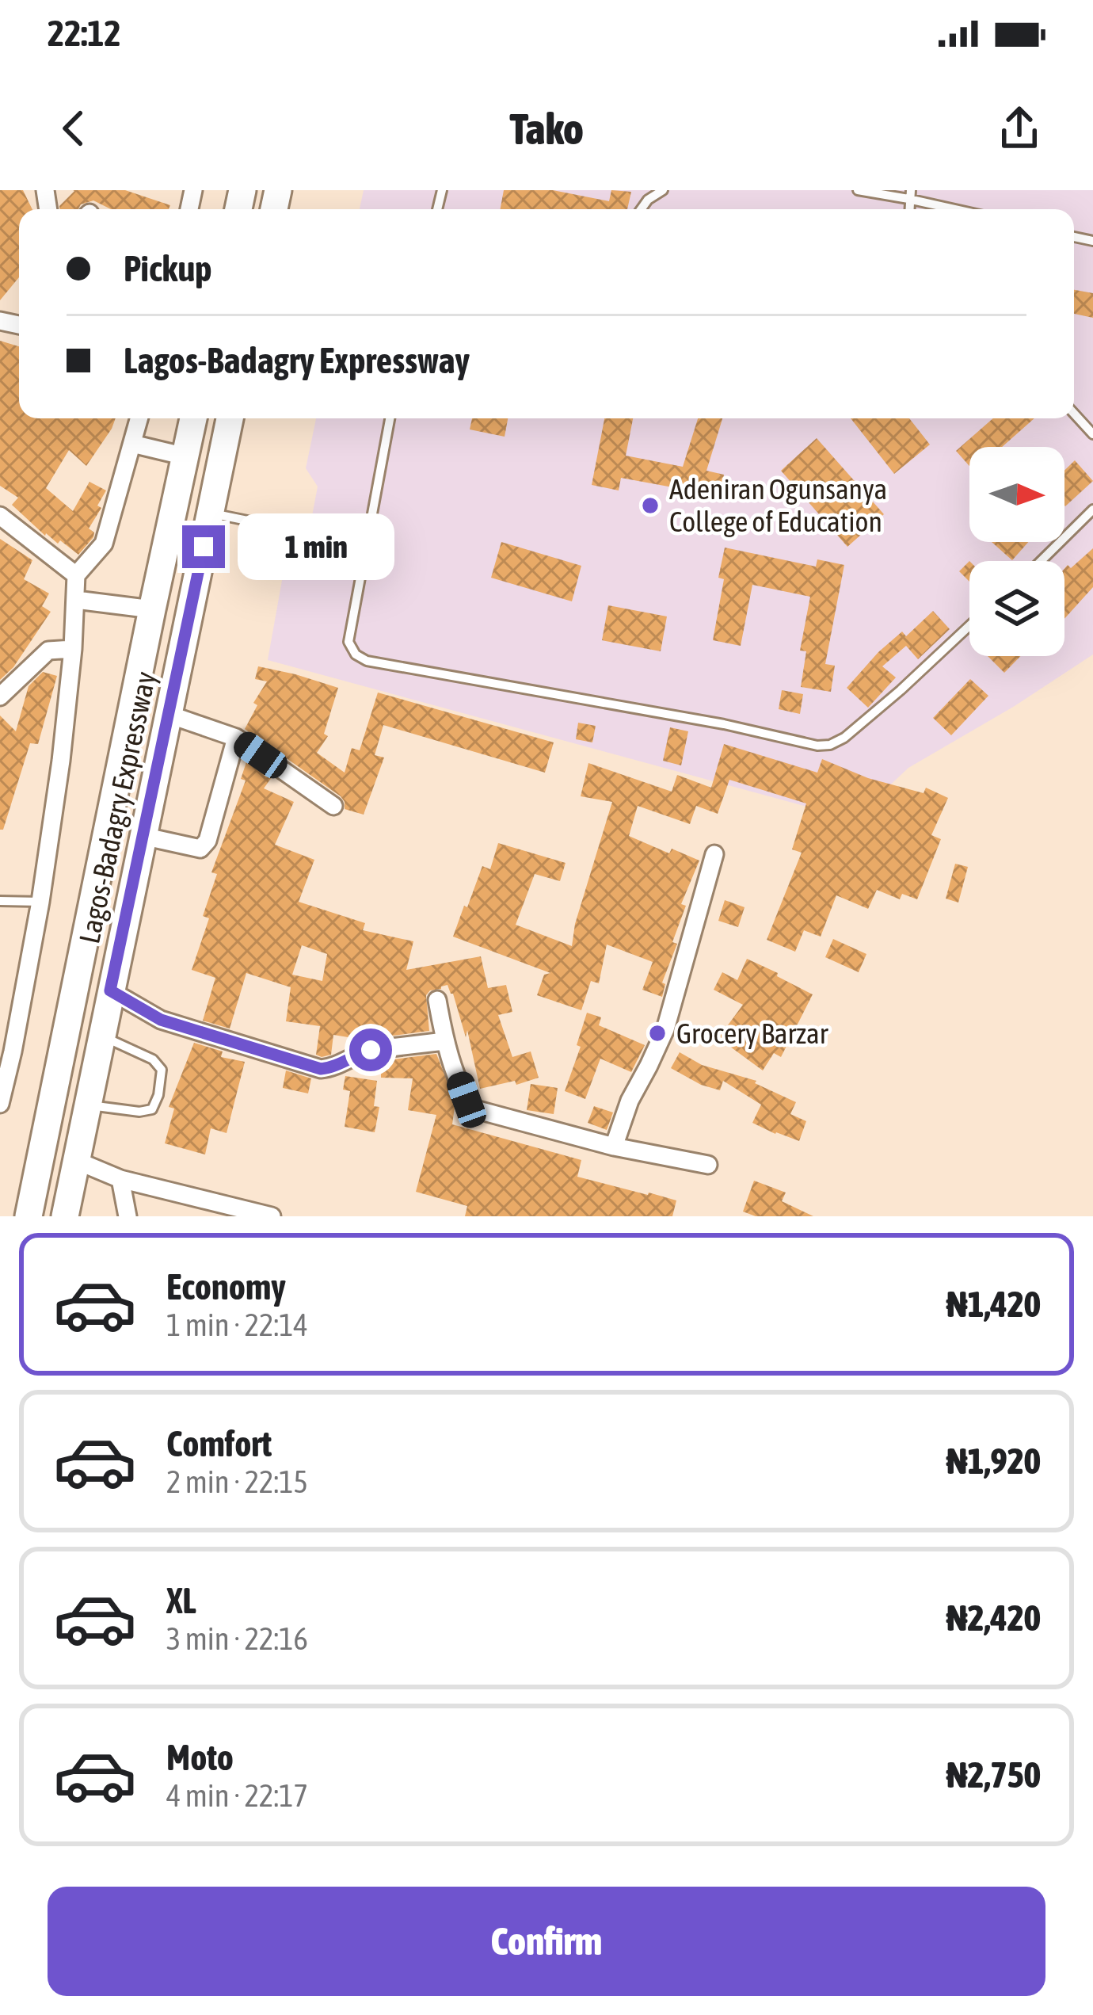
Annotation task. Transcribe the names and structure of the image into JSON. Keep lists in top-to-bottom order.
{
  "streets": {
    "highway": ["Lagos-Badagry Expressway"]
  },
  "places": ["Adeniran Ogunsanya College of Education", "Grocery Barzar"],
  "north": "right",
  "page": {
    "status": "22:12",
    "header": "Tako",
    "banner": ["Pickup", "Lagos-Badagry Expressway"],
    "bubble": "1 min",
    "list": [
      {
        "name": "Economy",
        "note": "1 min · 22:14",
        "value": "₦1,420"
      },
      {
        "name": "Comfort",
        "note": "2 min · 22:15",
        "value": "₦1,920"
      },
      {
        "name": "XL",
        "note": "3 min · 22:16",
        "value": "₦2,420"
      },
      {
        "name": "Moto",
        "note": "4 min · 22:17",
        "value": "₦2,750"
      }
    ],
    "buttons": "Confirm"
  }
}
